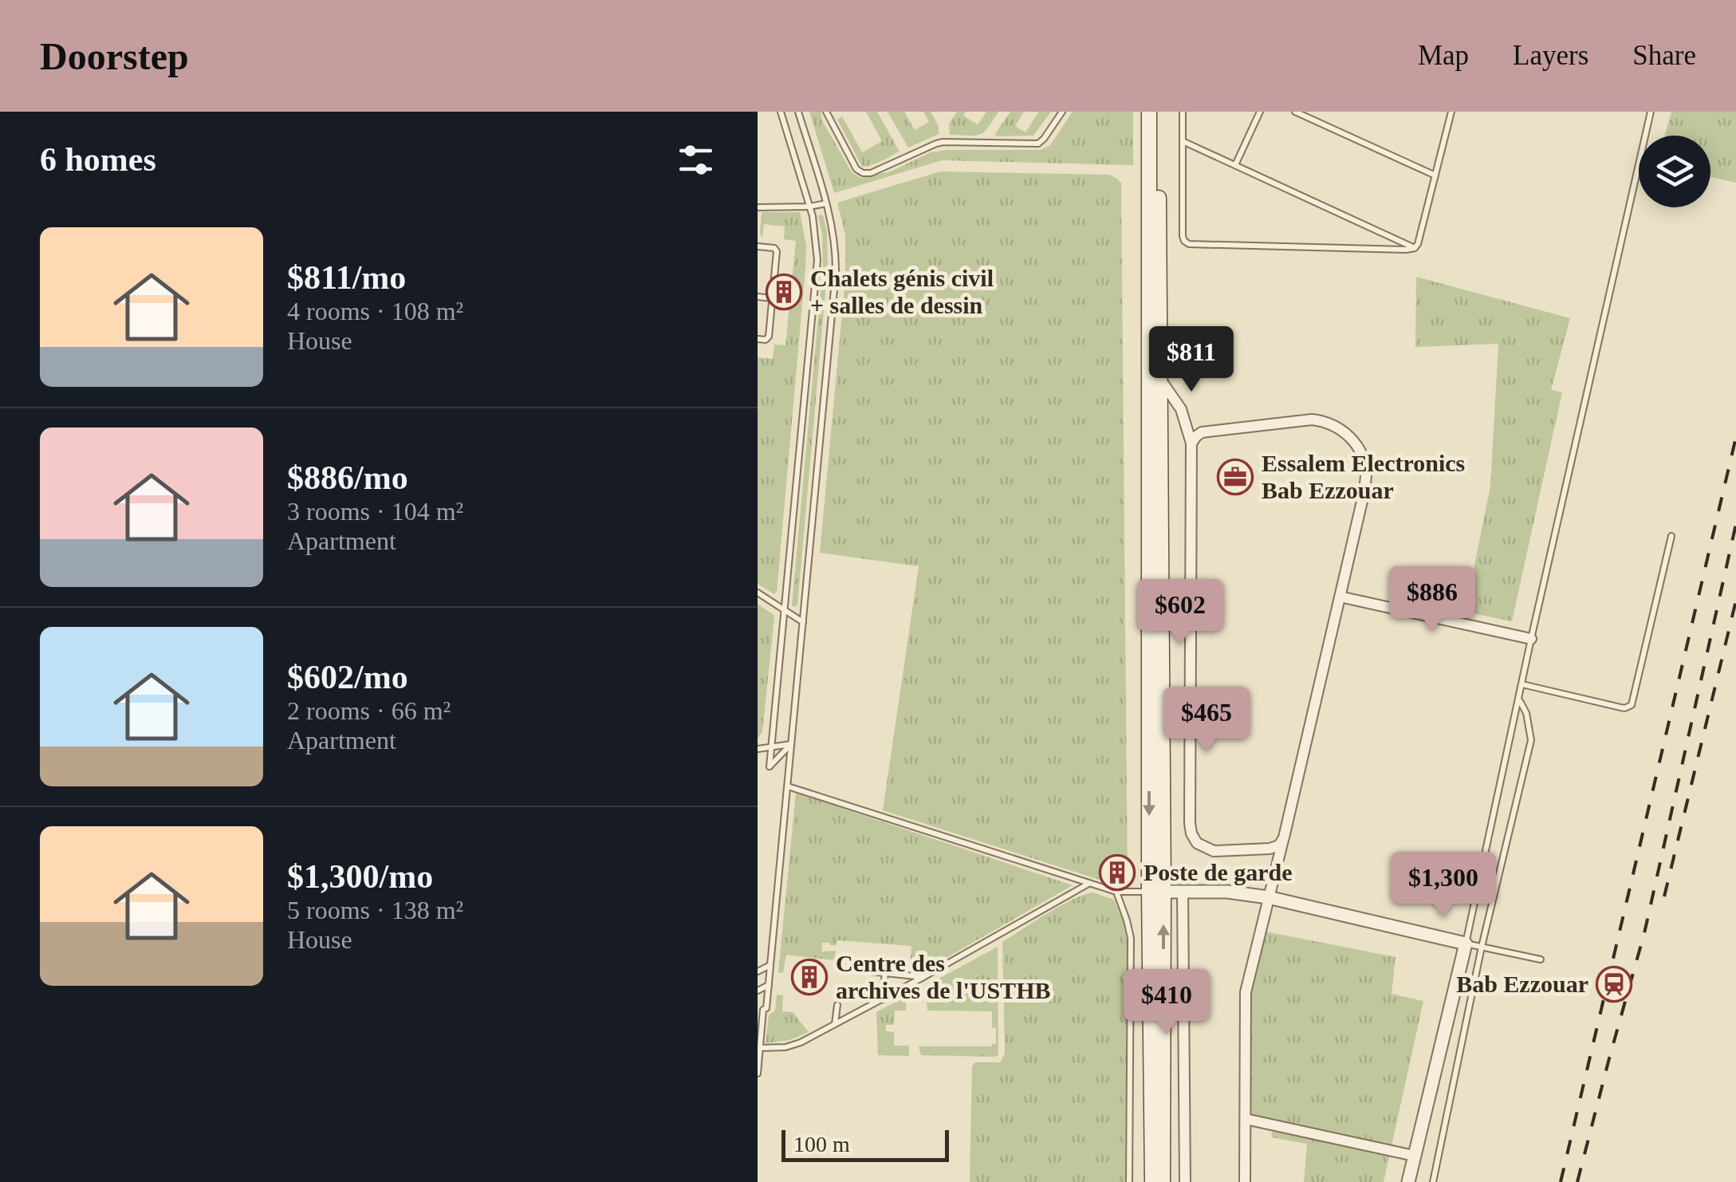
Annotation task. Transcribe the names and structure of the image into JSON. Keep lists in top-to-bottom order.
{
  "places": {
    "building": ["Chalets génis civil + salles de dessin", "Poste de garde", "Centre des archives de l'USTHB"],
    "office": ["Essalem Electronics Bab Ezzouar"],
    "station": ["Bab Ezzouar"]
  },
  "scale_bar": "100 m",
  "page": {
    "header": "Doorstep",
    "nav": ["Map", "Layers", "Share"],
    "heading": "6 homes",
    "list": [
      {
        "name": "$811/mo",
        "note": "4 rooms · 108 m² · House"
      },
      {
        "name": "$886/mo",
        "note": "3 rooms · 104 m² · Apartment"
      },
      {
        "name": "$602/mo",
        "note": "2 rooms · 66 m² · Apartment"
      },
      {
        "name": "$1,300/mo",
        "note": "5 rooms · 138 m² · House"
      }
    ],
    "price": [
      "$811",
      "$886",
      "$602",
      "$465",
      "$1,300",
      "$410"
    ],
    "scale": "100 m"
  }
}
